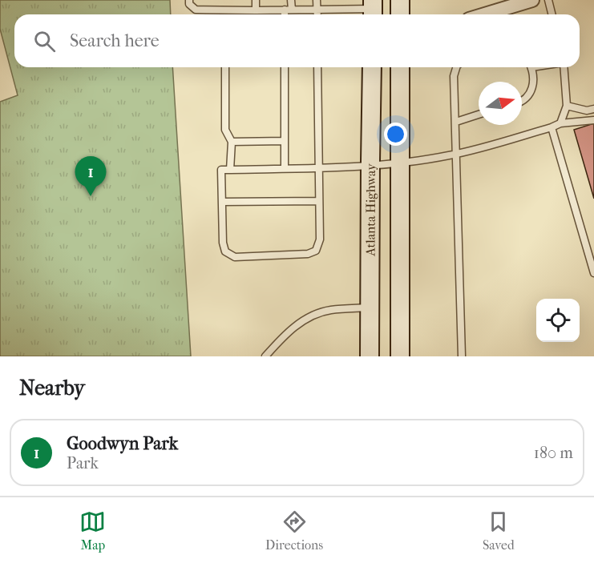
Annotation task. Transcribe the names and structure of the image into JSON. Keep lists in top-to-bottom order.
{
  "streets": {
    "main road": ["Atlanta Highway"]
  },
  "north": "right",
  "page": {
    "search": "Search here",
    "pins": "1",
    "heading": "Nearby",
    "list": [
      {
        "mark": "1",
        "name": "Goodwyn Park",
        "note": "Park",
        "value": "180 m"
      }
    ],
    "nav": ["Map", "Directions", "Saved"]
  }
}
